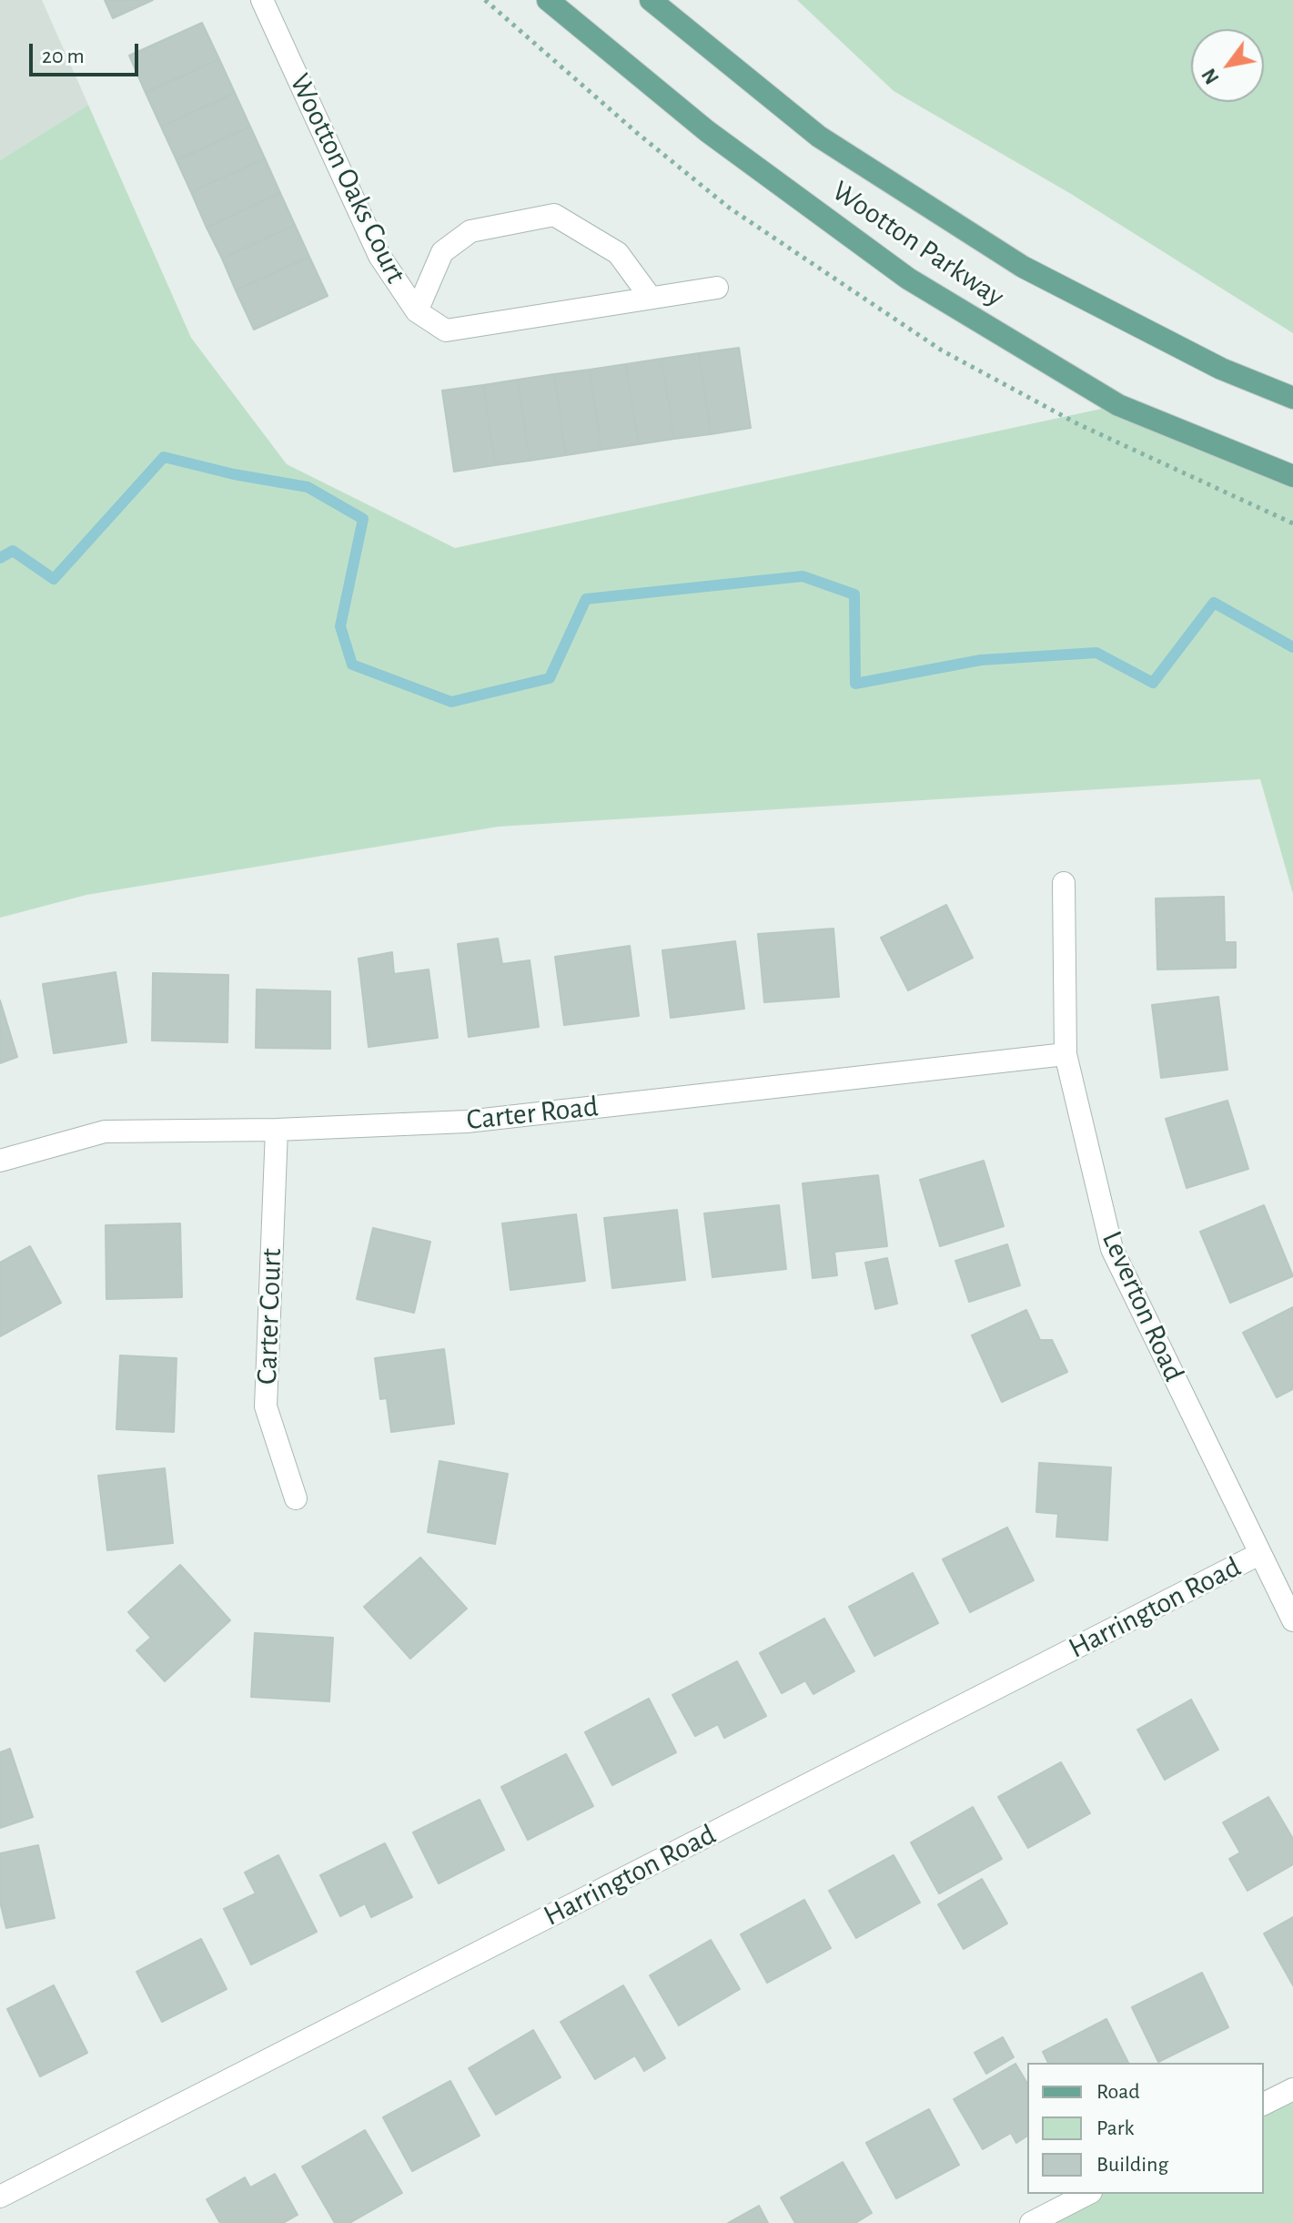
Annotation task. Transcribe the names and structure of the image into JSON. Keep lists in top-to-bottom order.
{
  "streets": {
    "main road": ["Wootton Parkway"],
    "street": [
      "Wootton Oaks Court",
      "Carter Road",
      "Leverton Road",
      "Carter Court",
      "Harrington Road"
    ]
  },
  "crossings": [
    ["Carter Road", "Leverton Road"],
    ["Carter Road", "Carter Court"],
    ["Leverton Road", "Harrington Road"]
  ],
  "legend": ["Road", "Park", "Building"],
  "scale_bar": "20 m",
  "north": "bottom left"
}
